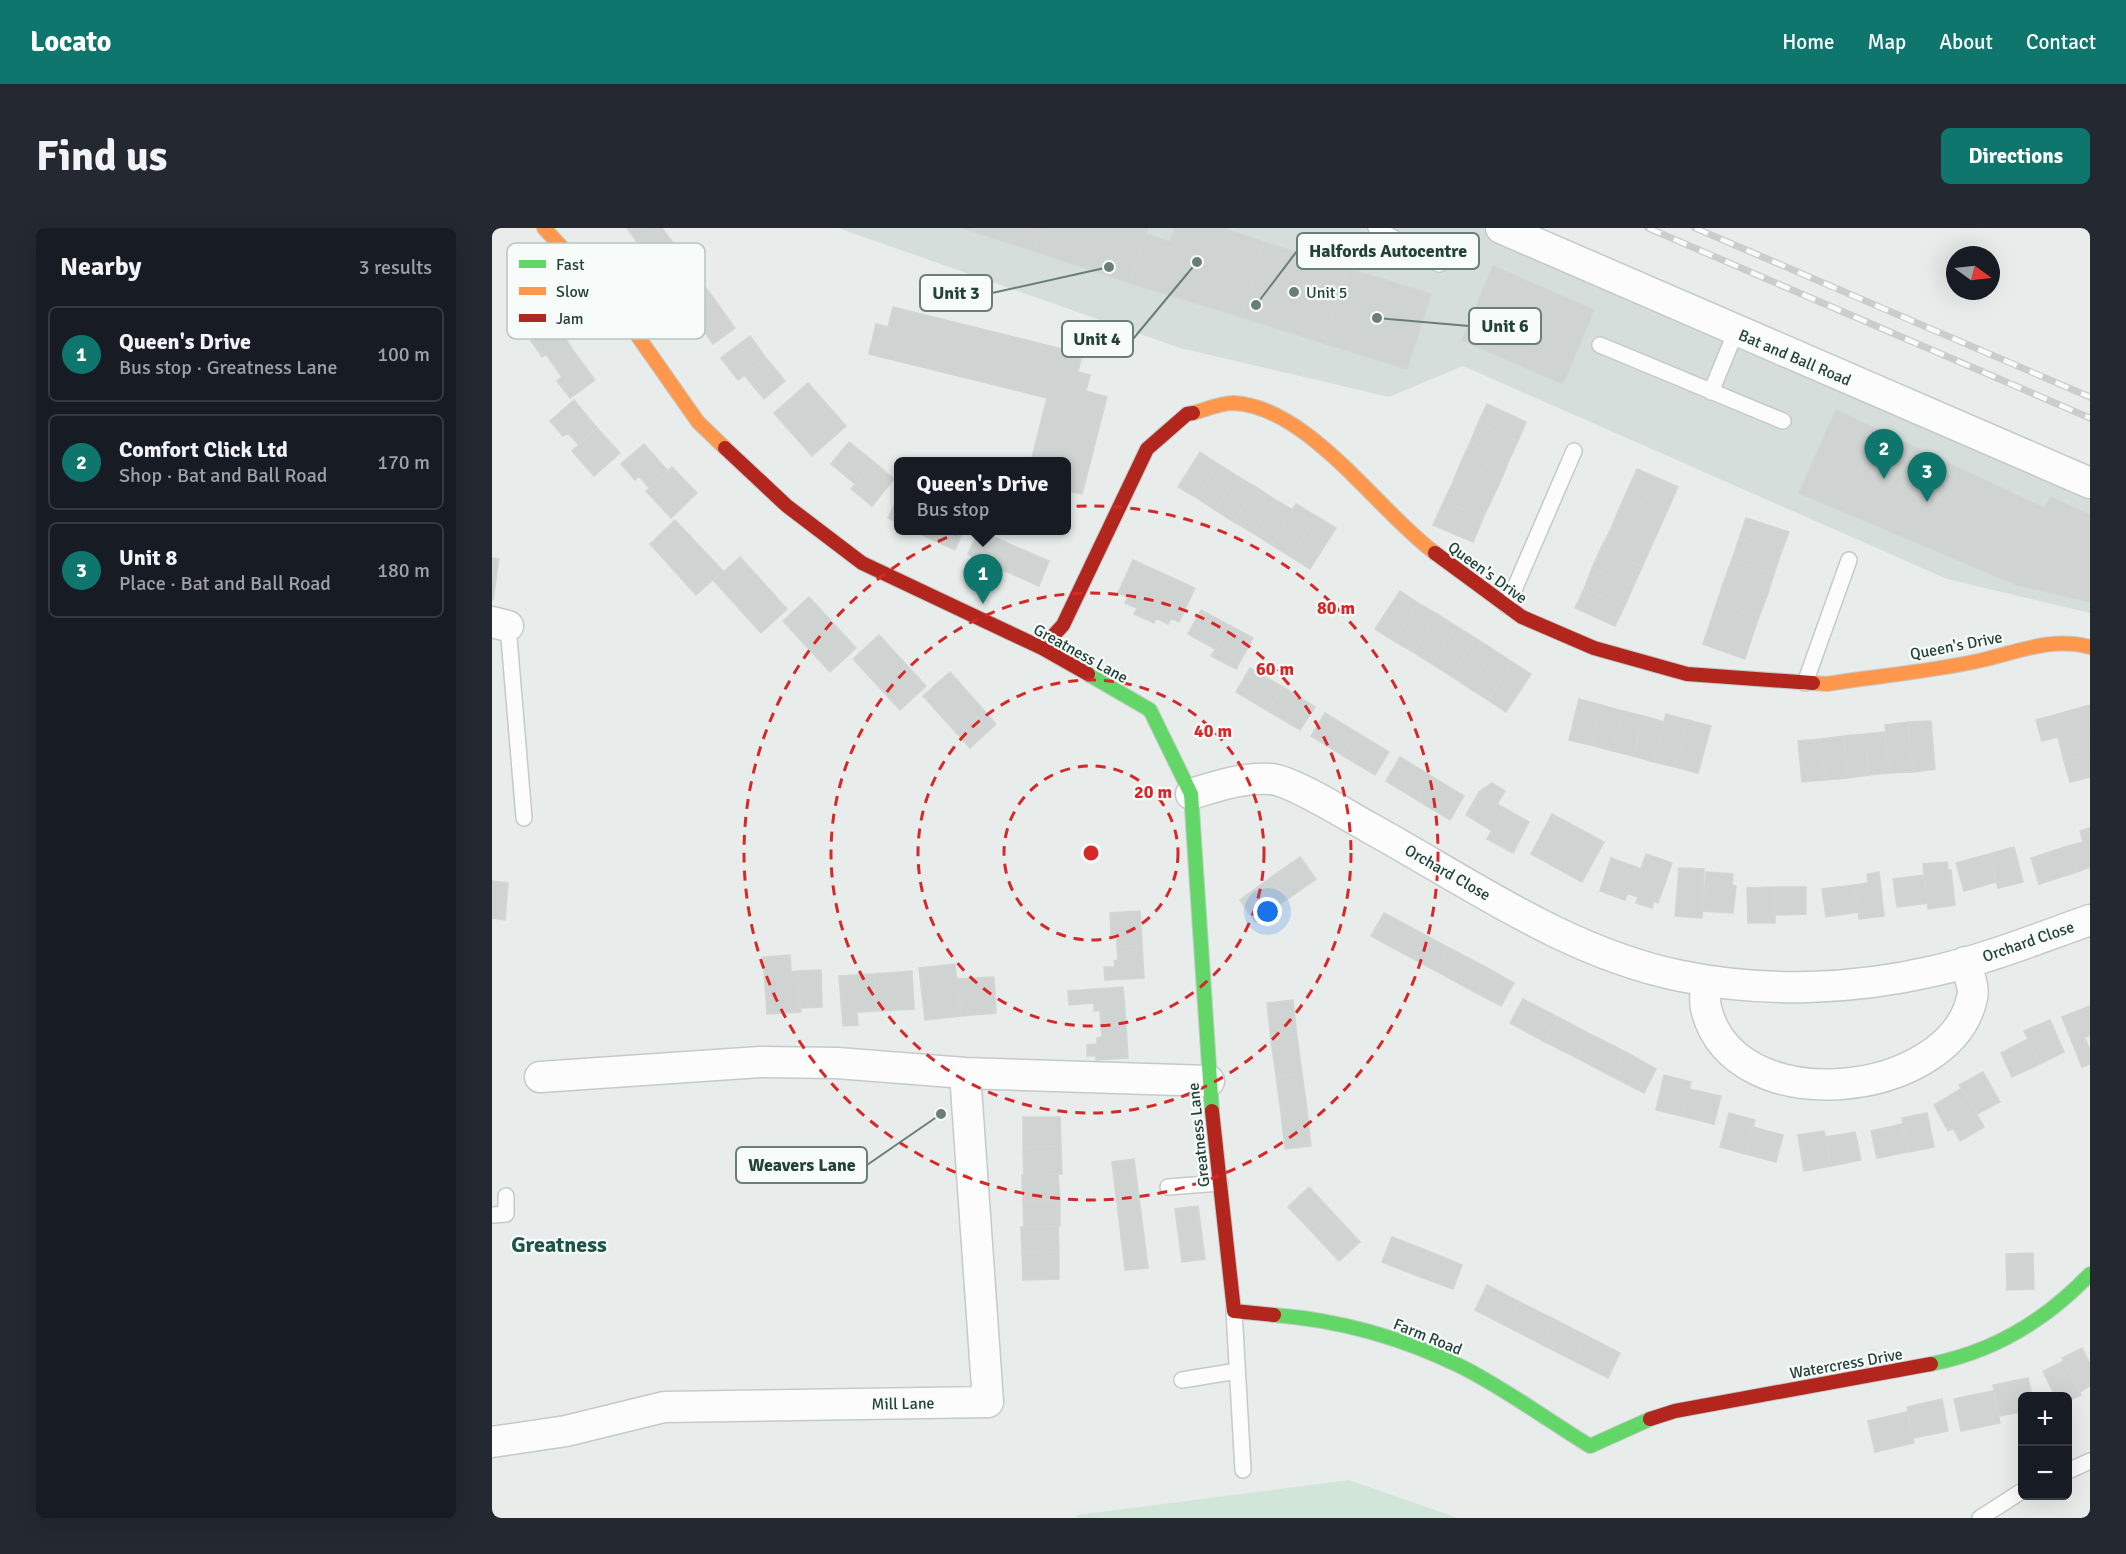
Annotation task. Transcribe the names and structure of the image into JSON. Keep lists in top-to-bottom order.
{
  "streets": {
    "street": [
      "Bat and Ball Road",
      "Queen's Drive",
      "Greatness Lane",
      "Orchard Close",
      "Farm Road",
      "Watercress Drive",
      "Mill Lane"
    ]
  },
  "crossings": [
    ["Queen's Drive", "Greatness Lane"],
    ["Greatness Lane", "Orchard Close"],
    ["Greatness Lane", "Farm Road"],
    ["Farm Road", "Watercress Drive"]
  ],
  "districts": ["Greatness"],
  "places": [
    "Unit 4",
    "Unit 3",
    "Unit 5",
    "Halfords Autocentre",
    "Unit 6",
    "Weavers Lane"
  ],
  "legend": ["Fast", "Slow", "Jam"],
  "north": "right",
  "page": {
    "header": "Locato",
    "nav": [
      "Home",
      "Map",
      "About",
      "Contact"
    ],
    "buttons": "Directions",
    "title": "Find us",
    "heading": ["Nearby", "3 results"],
    "list": [
      {
        "mark": "1",
        "name": "Queen's Drive",
        "note": "Bus stop · Greatness Lane",
        "value": "100 m"
      },
      {
        "mark": "2",
        "name": "Comfort Click Ltd",
        "note": "Shop · Bat and Ball Road",
        "value": "170 m"
      },
      {
        "mark": "3",
        "name": "Unit 8",
        "note": "Place · Bat and Ball Road",
        "value": "180 m"
      }
    ],
    "pins": ["2", "3", "1"],
    "popup": ["Queen's Drive", "Bus stop"],
    "map_buttons": ["+", "−"]
  },
  "rings": [
    "80 m",
    "60 m",
    "40 m",
    "20 m"
  ]
}
